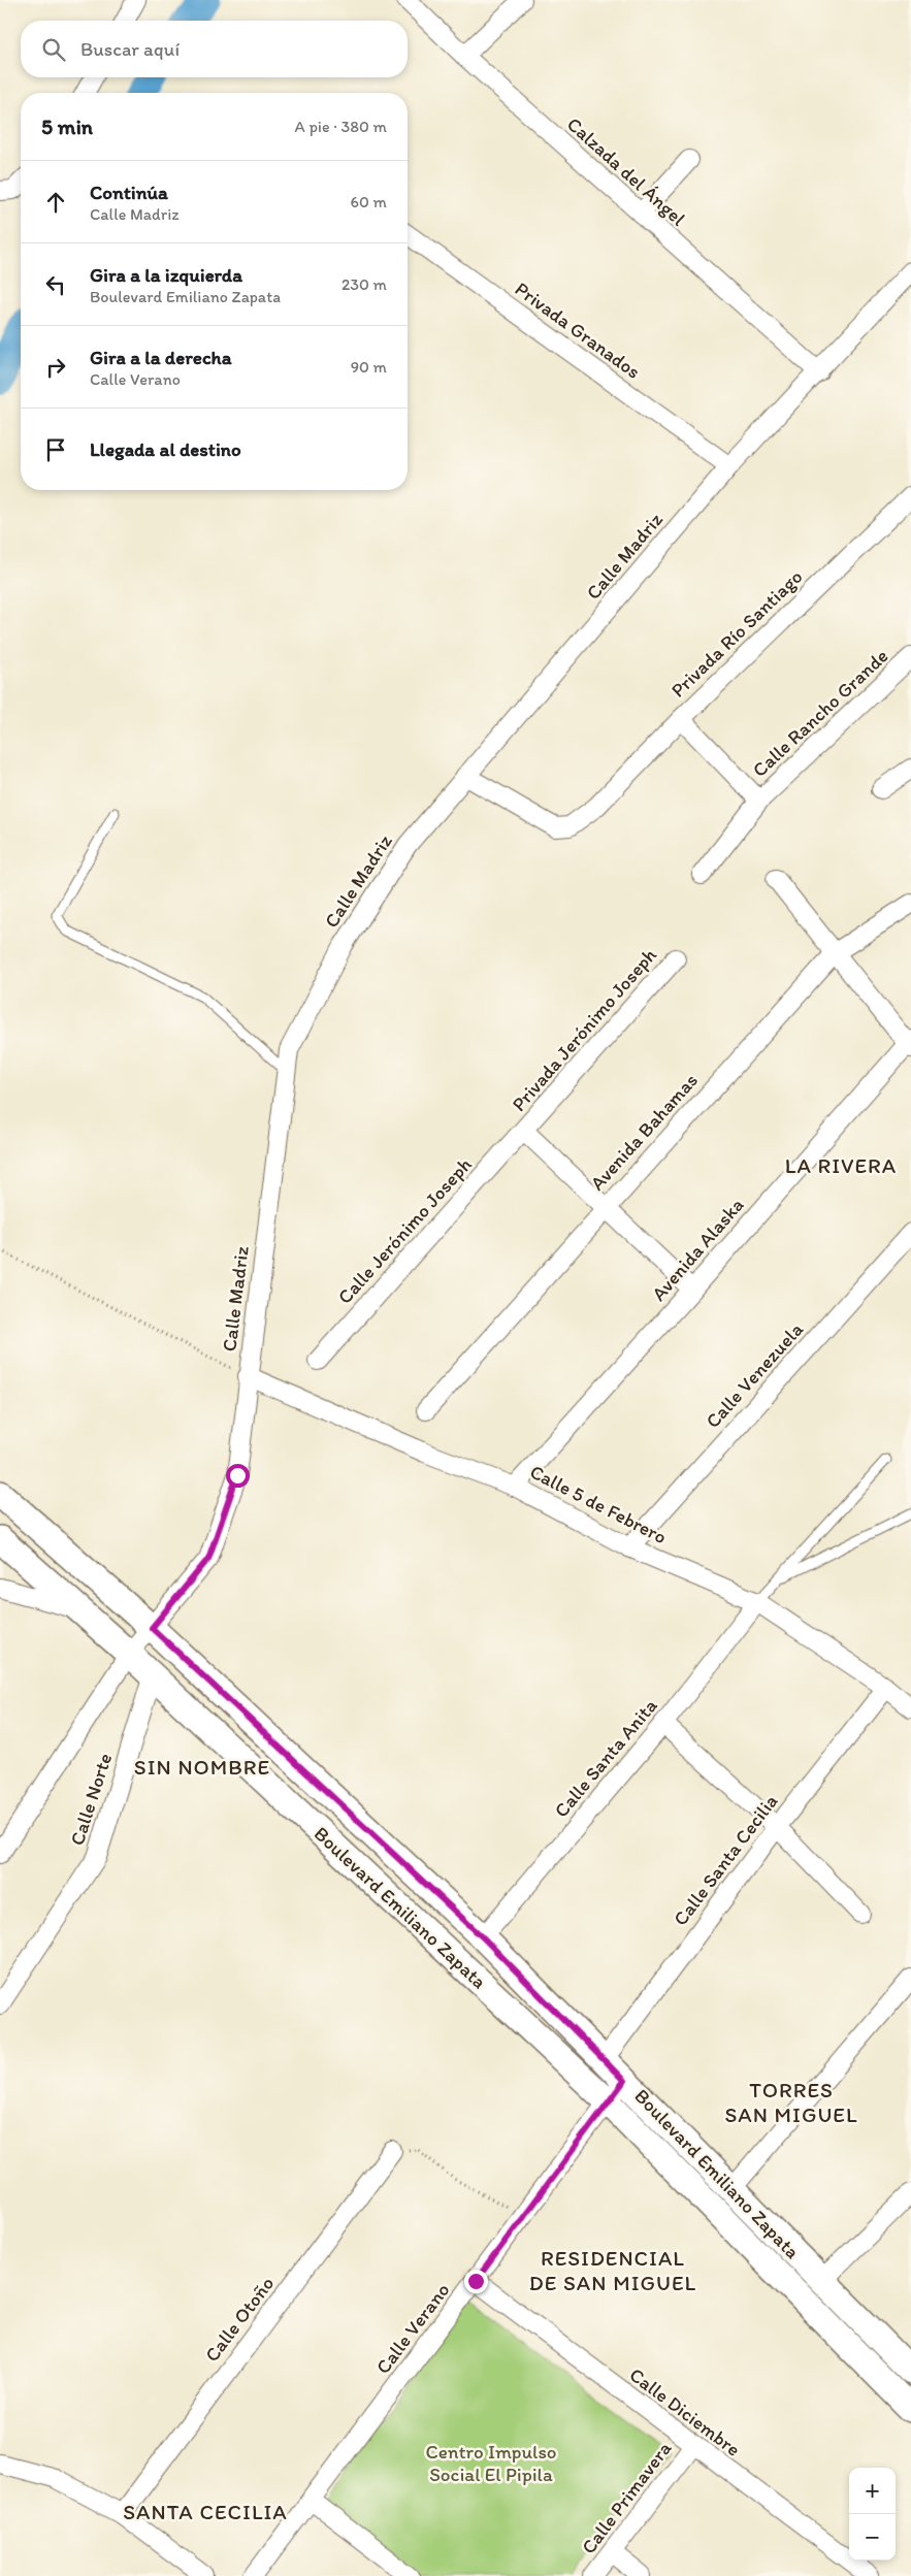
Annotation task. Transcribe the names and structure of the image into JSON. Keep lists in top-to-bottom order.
{
  "streets": {
    "street": [
      "Calzada del Ángel",
      "Privada Granados",
      "Calle Madriz",
      "Privada Río Santiago",
      "Calle Rancho Grande",
      "Privada Jerónimo Joseph",
      "Avenida Bahamas",
      "Calle Jerónimo Joseph",
      "Avenida Alaska",
      "Calle Venezuela",
      "Calle 5 de Febrero",
      "Calle Santa Anita",
      "Calle Norte",
      "Calle Santa Cecilia",
      "Boulevard Emiliano Zapata",
      "Calle Otoño",
      "Calle Verano",
      "Calle Diciembre",
      "Calle Primavera"
    ]
  },
  "crossings": [
    ["Calzada del Ángel", "Calle Madriz"],
    ["Privada Granados", "Calle Madriz"],
    ["Calle Madriz", "Privada Río Santiago"],
    ["Calle Madriz", "Calle 5 de Febrero"],
    ["Calle Madriz", "Boulevard Emiliano Zapata"],
    ["Privada Jerónimo Joseph", "Calle Jerónimo Joseph"],
    ["Avenida Alaska", "Calle 5 de Febrero"],
    ["Calle Venezuela", "Calle 5 de Febrero"],
    ["Calle 5 de Febrero", "Calle Santa Anita"],
    ["Calle 5 de Febrero", "Calle Santa Cecilia"],
    ["Calle Santa Anita", "Boulevard Emiliano Zapata"],
    ["Calle Norte", "Boulevard Emiliano Zapata"],
    ["Calle Santa Cecilia", "Boulevard Emiliano Zapata"],
    ["Boulevard Emiliano Zapata", "Calle Verano"],
    ["Calle Verano", "Calle Diciembre"],
    ["Calle Diciembre", "Calle Primavera"]
  ],
  "districts": [
    "LA RIVERA",
    "SIN NOMBRE",
    "TORRES SAN MIGUEL",
    "RESIDENCIAL DE SAN MIGUEL",
    "SANTA CECILIA"
  ],
  "parks": ["Centro Impulso Social El Pipila"],
  "page": {
    "search": "Buscar aquí",
    "heading": ["5 min", "A pie · 380 m"],
    "list": [
      ["Continúa", "Calle Madriz", "60 m"],
      ["Gira a la izquierda", "Boulevard Emiliano Zapata", "230 m"],
      ["Gira a la derecha", "Calle Verano", "90 m"],
      "Llegada al destino"
    ],
    "map_buttons": ["+", "−"]
  }
}
